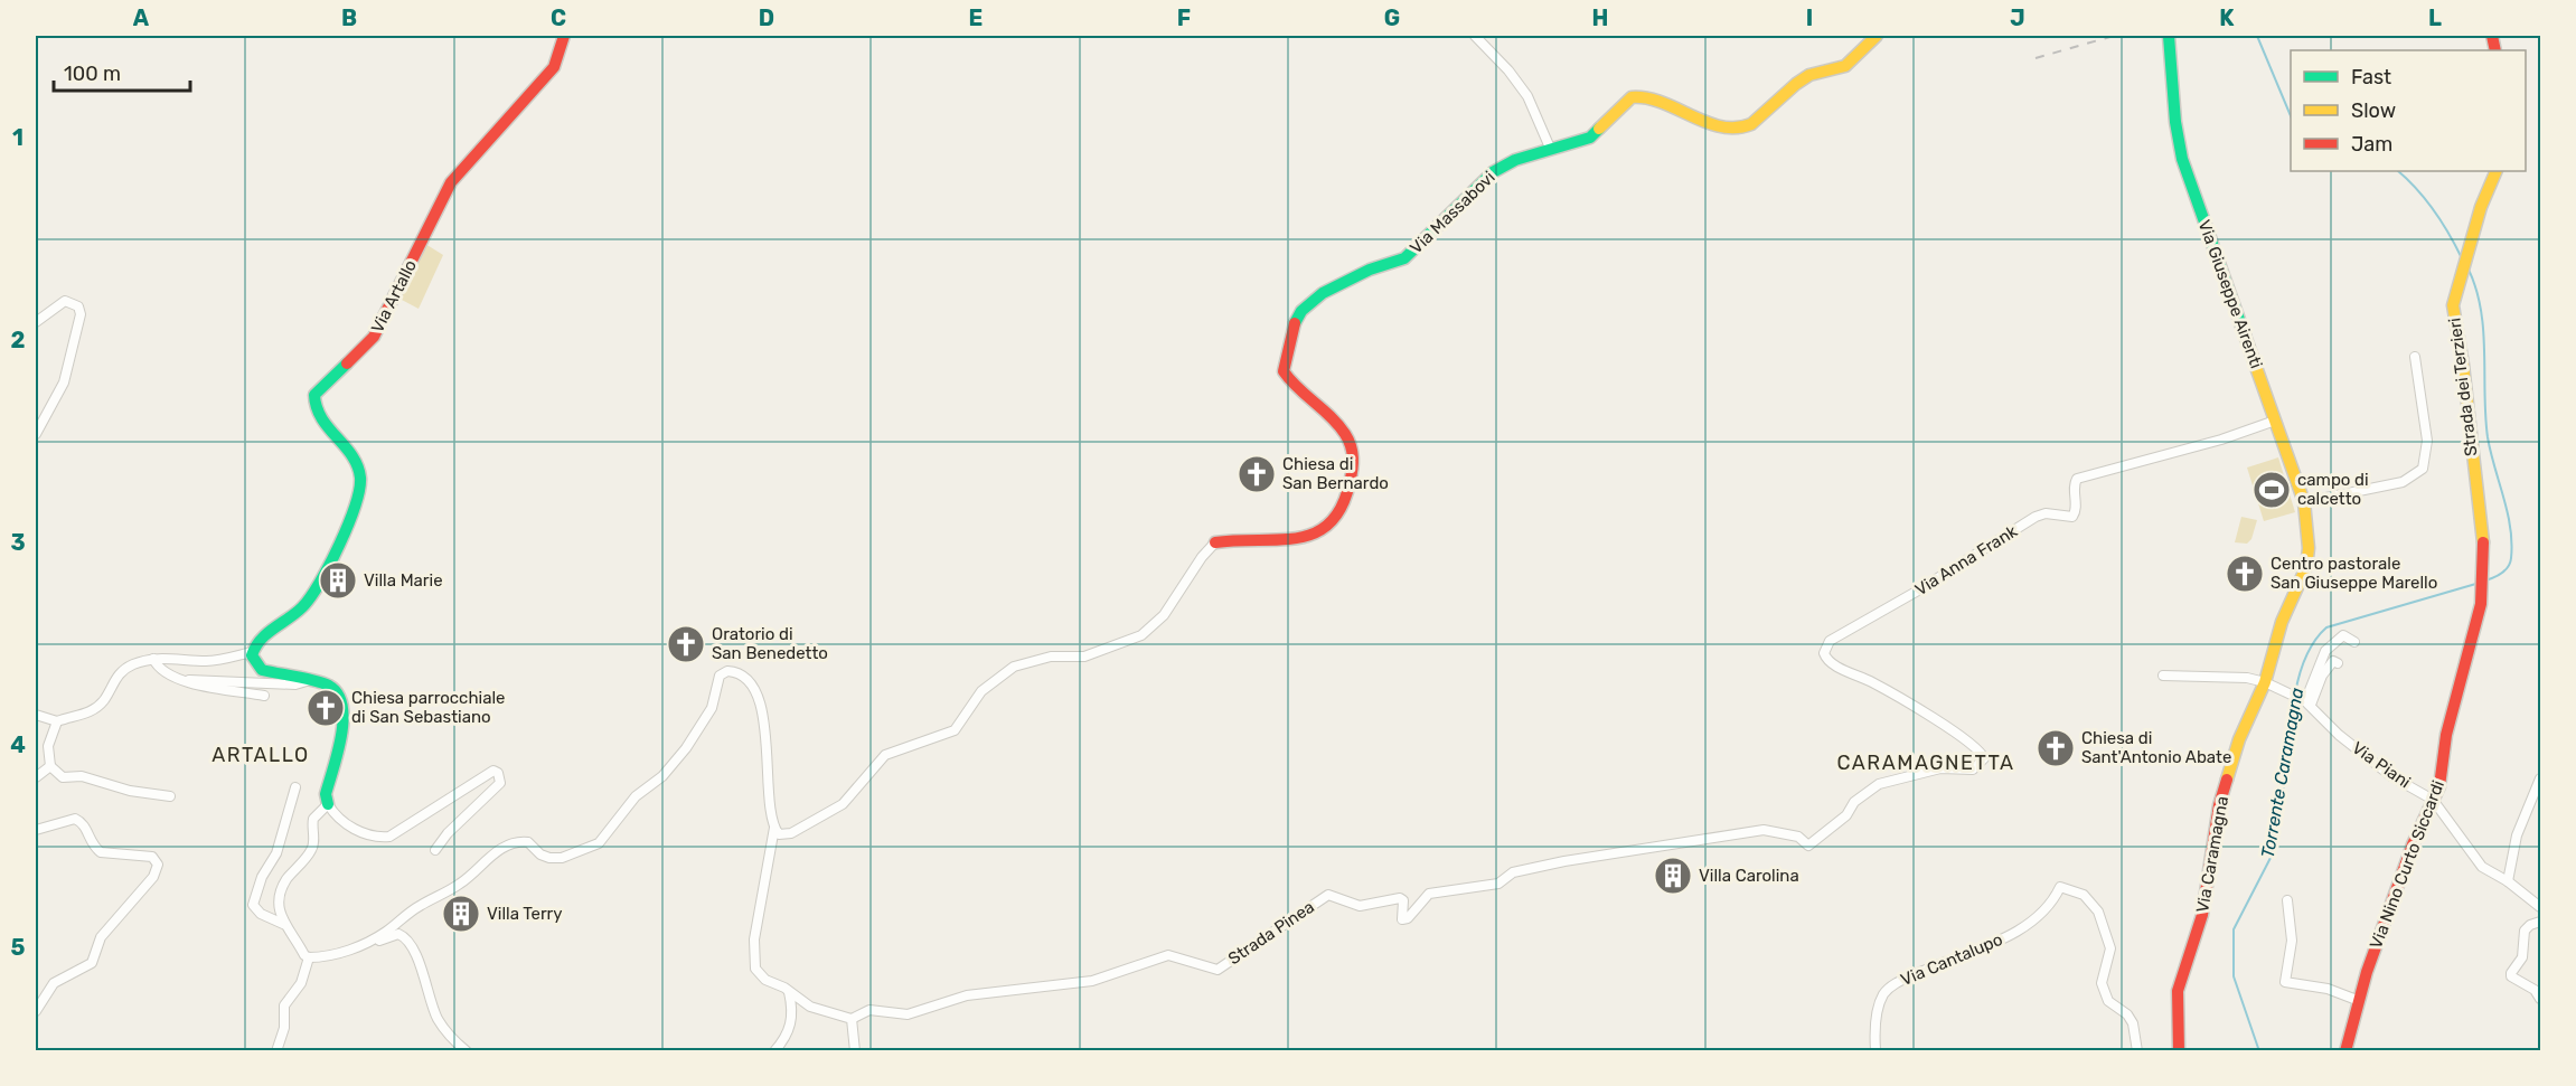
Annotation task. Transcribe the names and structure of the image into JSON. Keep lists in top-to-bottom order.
{
  "streets": {
    "street": [
      "Via Massabovi",
      "Via Giuseppe Airenti",
      "Via Artallo",
      "Strada dei Terzieri",
      "Via Anna Frank",
      "Via Piani",
      "Via Caramagna",
      "Via Nino Curto Siccardi",
      "Strada Pinea",
      "Via Cantalupo"
    ]
  },
  "crossings": [
    ["Via Giuseppe Airenti", "Via Anna Frank"],
    ["Via Giuseppe Airenti", "Via Caramagna"],
    ["Strada dei Terzieri", "Via Nino Curto Siccardi"],
    ["Via Anna Frank", "Strada Pinea"],
    ["Via Piani", "Via Caramagna"],
    ["Via Piani", "Via Nino Curto Siccardi"]
  ],
  "districts": ["ARTALLO", "CARAMAGNETTA"],
  "water": ["Torrente Caramagna"],
  "places": {
    "church": [
      "Chiesa di San Bernardo",
      "Centro pastorale San Giuseppe Marello",
      "Oratorio di San Benedetto",
      "Chiesa parrocchiale di San Sebastiano",
      "Chiesa di Sant'Antonio Abate"
    ],
    "sports": ["campo di calcetto"],
    "building": ["Villa Marie", "Villa Carolina", "Villa Terry"]
  },
  "legend": ["Fast", "Slow", "Jam"],
  "scale_bar": "100 m",
  "grid": {
    "columns": [
      "A",
      "B",
      "C",
      "D",
      "E",
      "F",
      "G",
      "H",
      "I",
      "J",
      "K",
      "L"
    ],
    "rows": [
      "1",
      "2",
      "3",
      "4",
      "5"
    ]
  }
}
